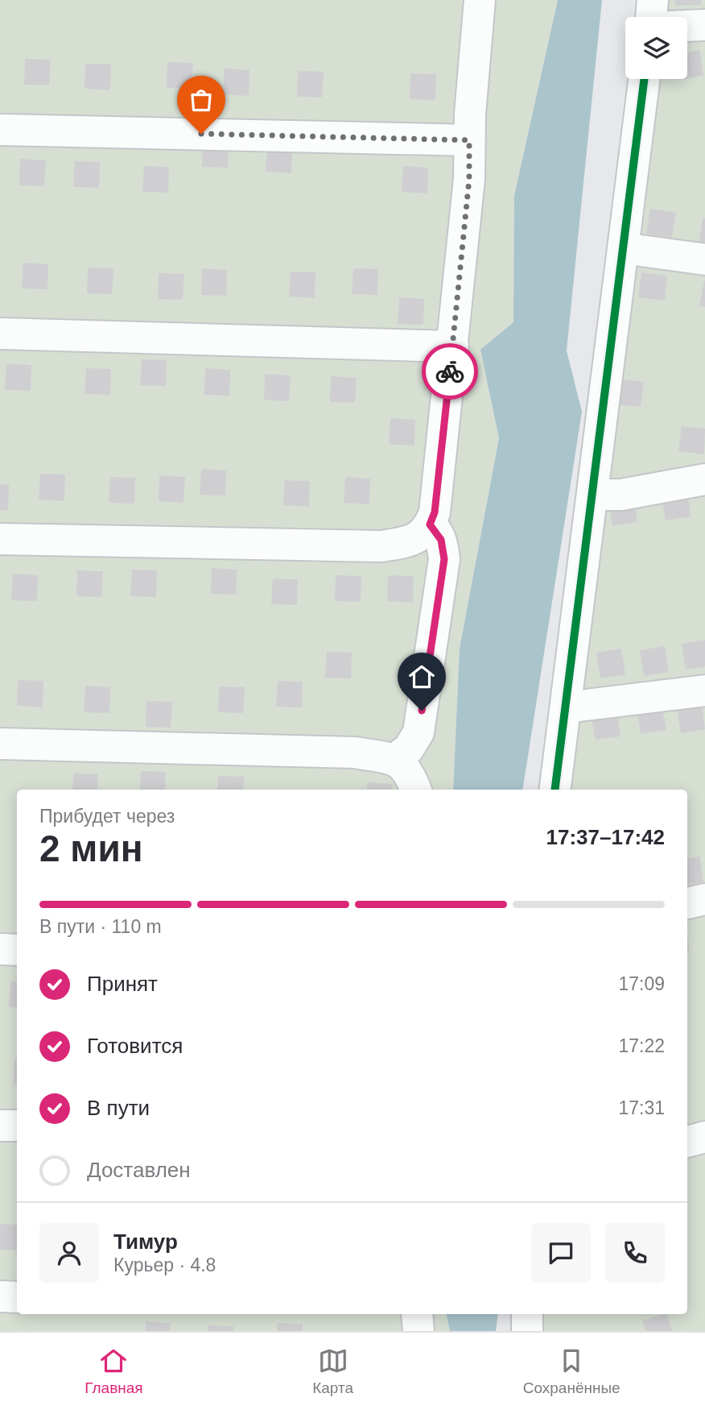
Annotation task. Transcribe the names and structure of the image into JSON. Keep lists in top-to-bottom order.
{
  "page": {
    "heading": ["2 мин", "Прибудет через", "17:37–17:42"],
    "panel": ["Тимур", "Курьер · 4.8"],
    "bar": "В пути · 110 m",
    "list": [
      ["Принят", "17:09"],
      ["Готовится", "17:22"],
      ["В пути", "17:31"],
      "Доставлен"
    ],
    "tabs": ["Главная", "Карта", "Сохранённые"]
  }
}
